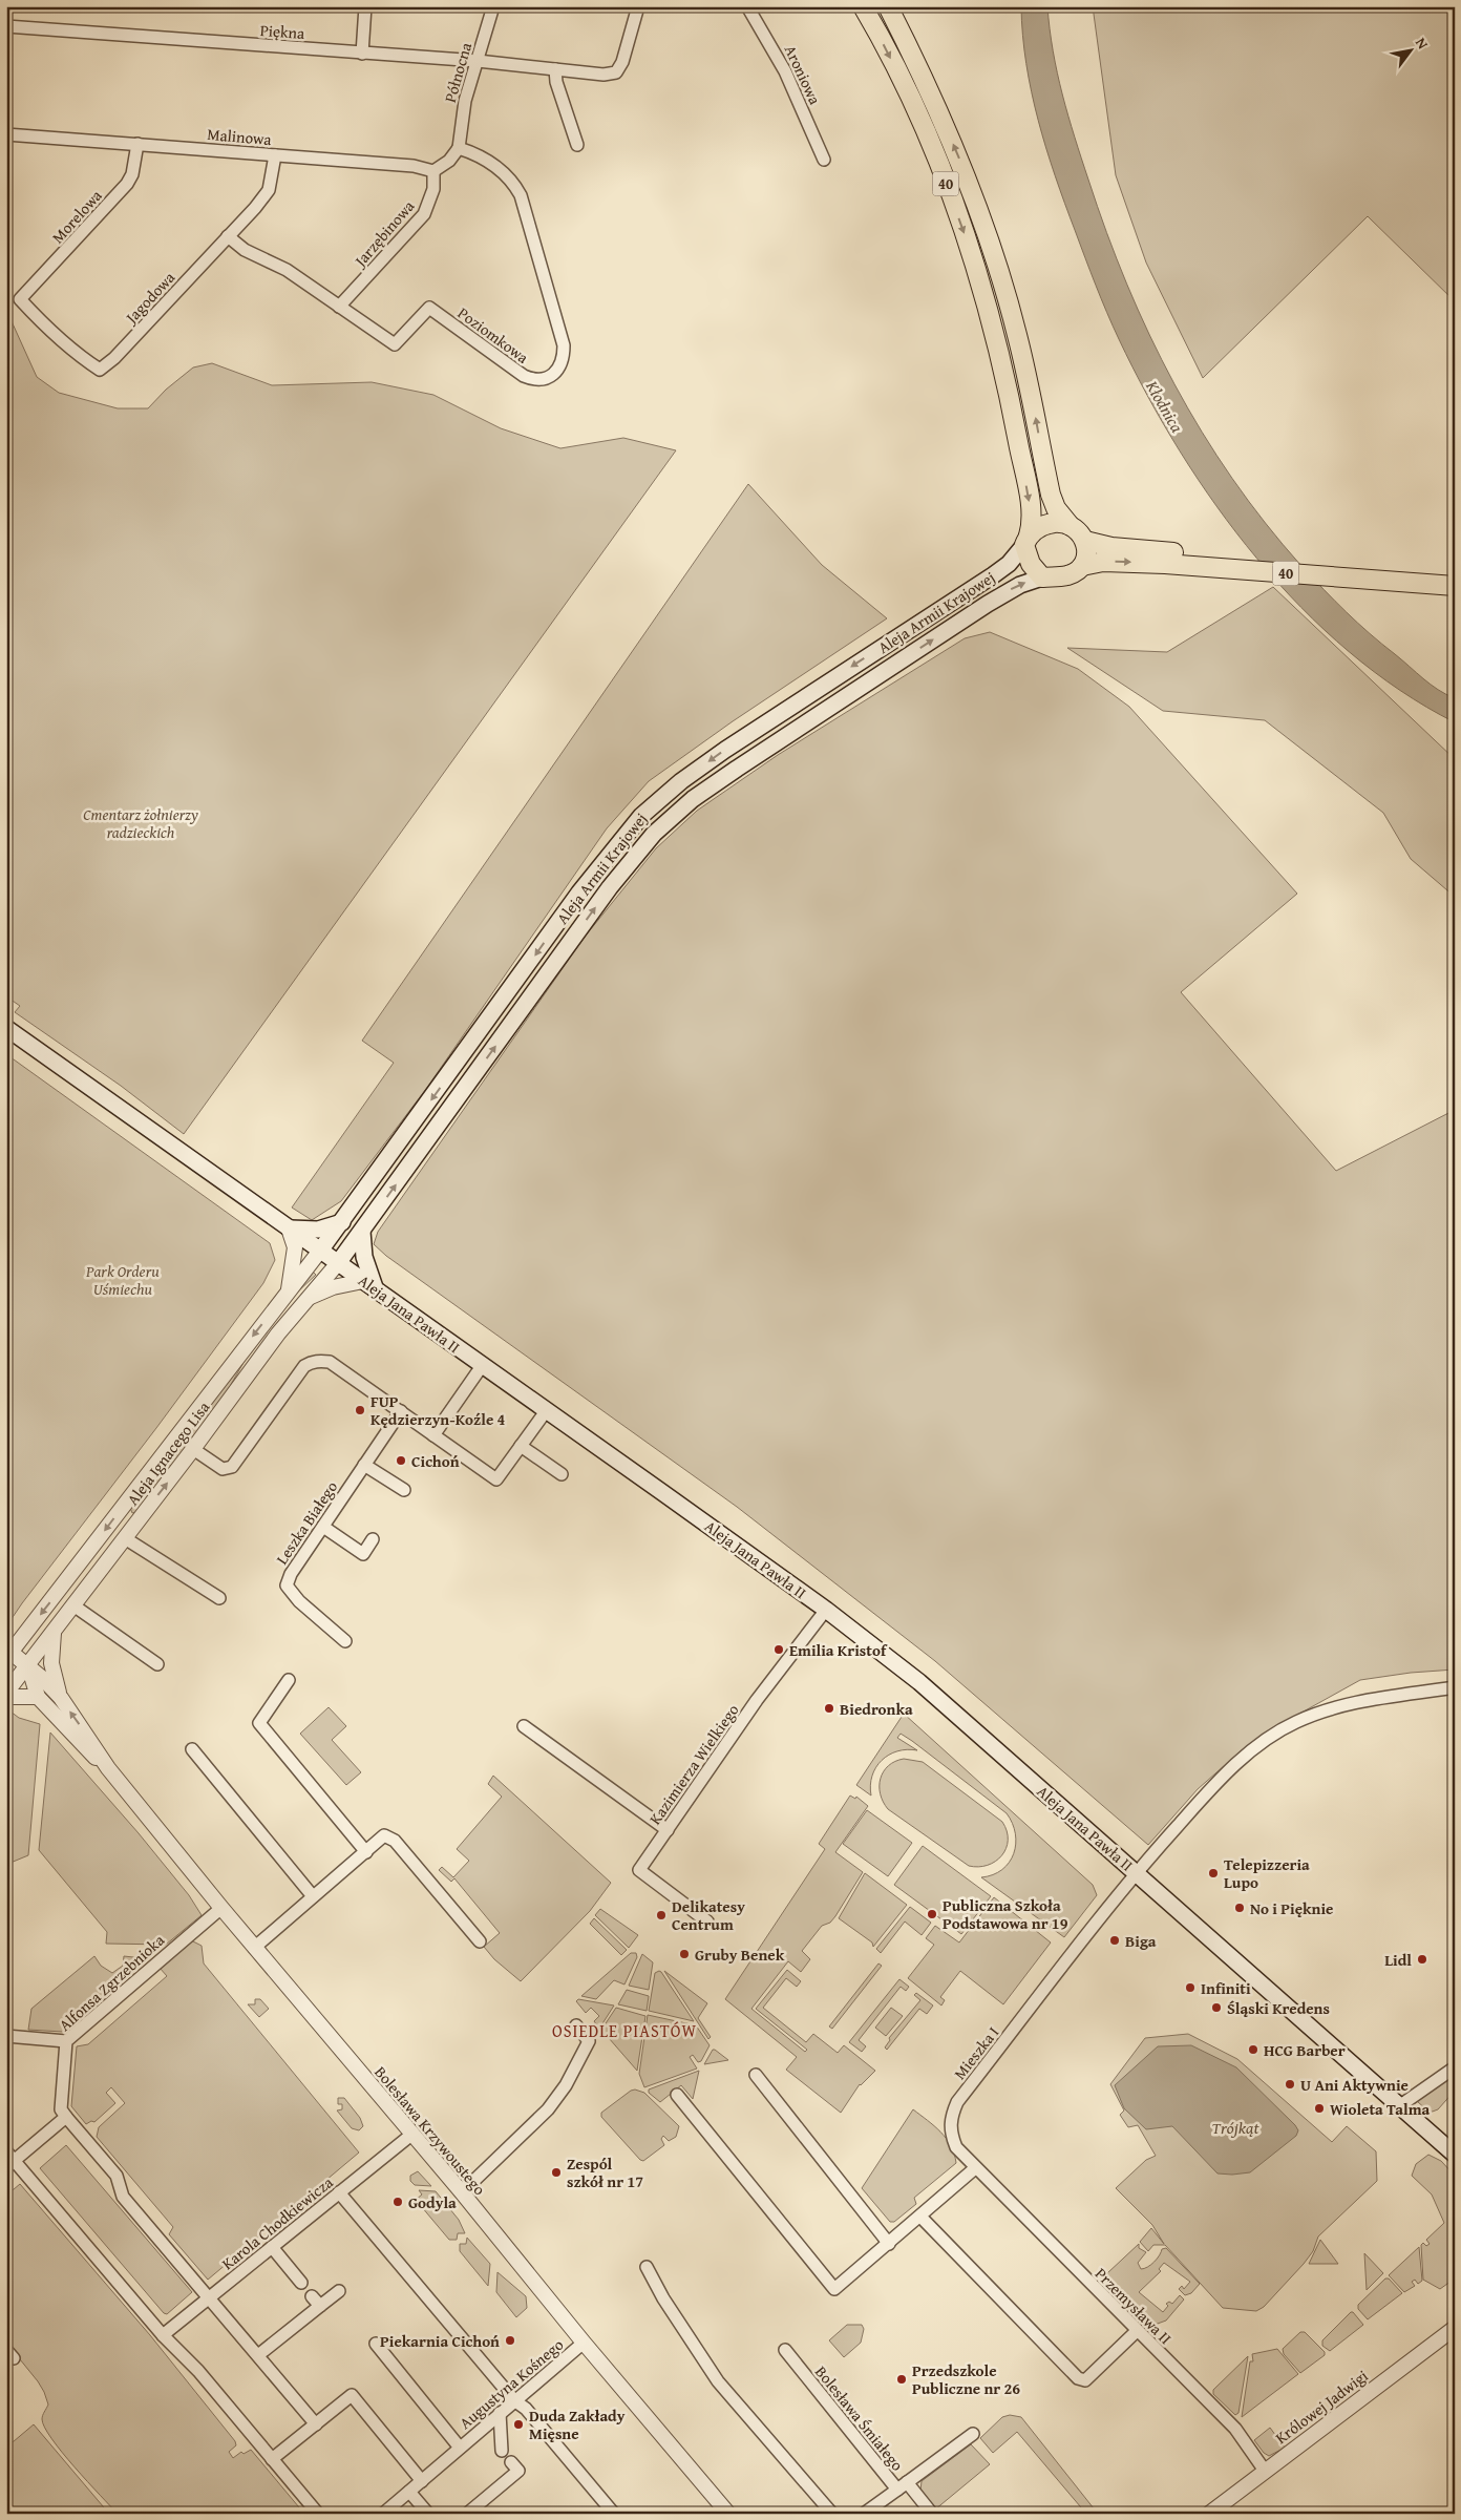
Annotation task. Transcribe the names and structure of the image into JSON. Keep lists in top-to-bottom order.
{
  "streets": {
    "main road": ["40", "Aleja Armii Krajowej", "Aleja Jana Pawła II"],
    "street": [
      "Piękna",
      "Północna",
      "Aroniowa",
      "Malinowa",
      "Morelowa",
      "Jarzębinowa",
      "Jagodowa",
      "Poziomkowa",
      "Aleja Ignacego Lisa",
      "Leszka Białego",
      "Kazimierza Wielkiego",
      "Alfonsa Zgrzebnioka",
      "Mieszka I",
      "Bolesława Krzywoustego",
      "Karola Chodkiewicza",
      "Przemysława II",
      "Augustyna Kośnego",
      "Królowej Jadwigi",
      "Bolesława Śmiałego"
    ]
  },
  "crossings": [
    ["Piękna", "Północna"],
    ["Północna", "Poziomkowa"],
    ["Malinowa", "Morelowa"],
    ["Malinowa", "Jarzębinowa"],
    ["Malinowa", "Jagodowa"],
    ["40", "Aleja Armii Krajowej"],
    ["Morelowa", "Jagodowa"],
    ["Jarzębinowa", "Poziomkowa"],
    ["Jagodowa", "Poziomkowa"],
    ["Aleja Armii Krajowej", "Aleja Jana Pawła II"],
    ["Aleja Armii Krajowej", "Aleja Ignacego Lisa"],
    ["Aleja Jana Pawła II", "Aleja Ignacego Lisa"],
    ["Aleja Jana Pawła II", "Kazimierza Wielkiego"],
    ["Aleja Jana Pawła II", "Mieszka I"],
    ["Aleja Ignacego Lisa", "Bolesława Krzywoustego"],
    ["Alfonsa Zgrzebnioka", "Bolesława Krzywoustego"],
    ["Mieszka I", "Przemysława II"],
    ["Bolesława Krzywoustego", "Karola Chodkiewicza"],
    ["Bolesława Krzywoustego", "Augustyna Kośnego"],
    ["Przemysława II", "Królowej Jadwigi"]
  ],
  "districts": ["OSIEDLE PIASTÓW"],
  "water": ["Kłodnica", "Trójkąt"],
  "parks": ["Cmentarz żołnierzy radzieckich", "Park Orderu Uśmiechu"],
  "places": [
    "FUP Kędzierzyn-Koźle 4",
    "Cichoń",
    "Emilia Kristof",
    "Biedronka",
    "Telepizzeria Lupo",
    "No i Pięknie",
    "Publiczna Szkoła Podstawowa nr 19",
    "Delikatesy Centrum",
    "Biga",
    "Gruby Benek",
    "Lidl",
    "Infiniti",
    "Śląski Kredens",
    "HCG Barber",
    "U Ani Aktywnie",
    "Wioleta Talma",
    "Zespól szkół nr 17",
    "Godyla",
    "Piekarnia Cichoń",
    "Przedszkole Publiczne nr 26",
    "Duda Zakłady Mięsne"
  ],
  "north": "top right"
}
